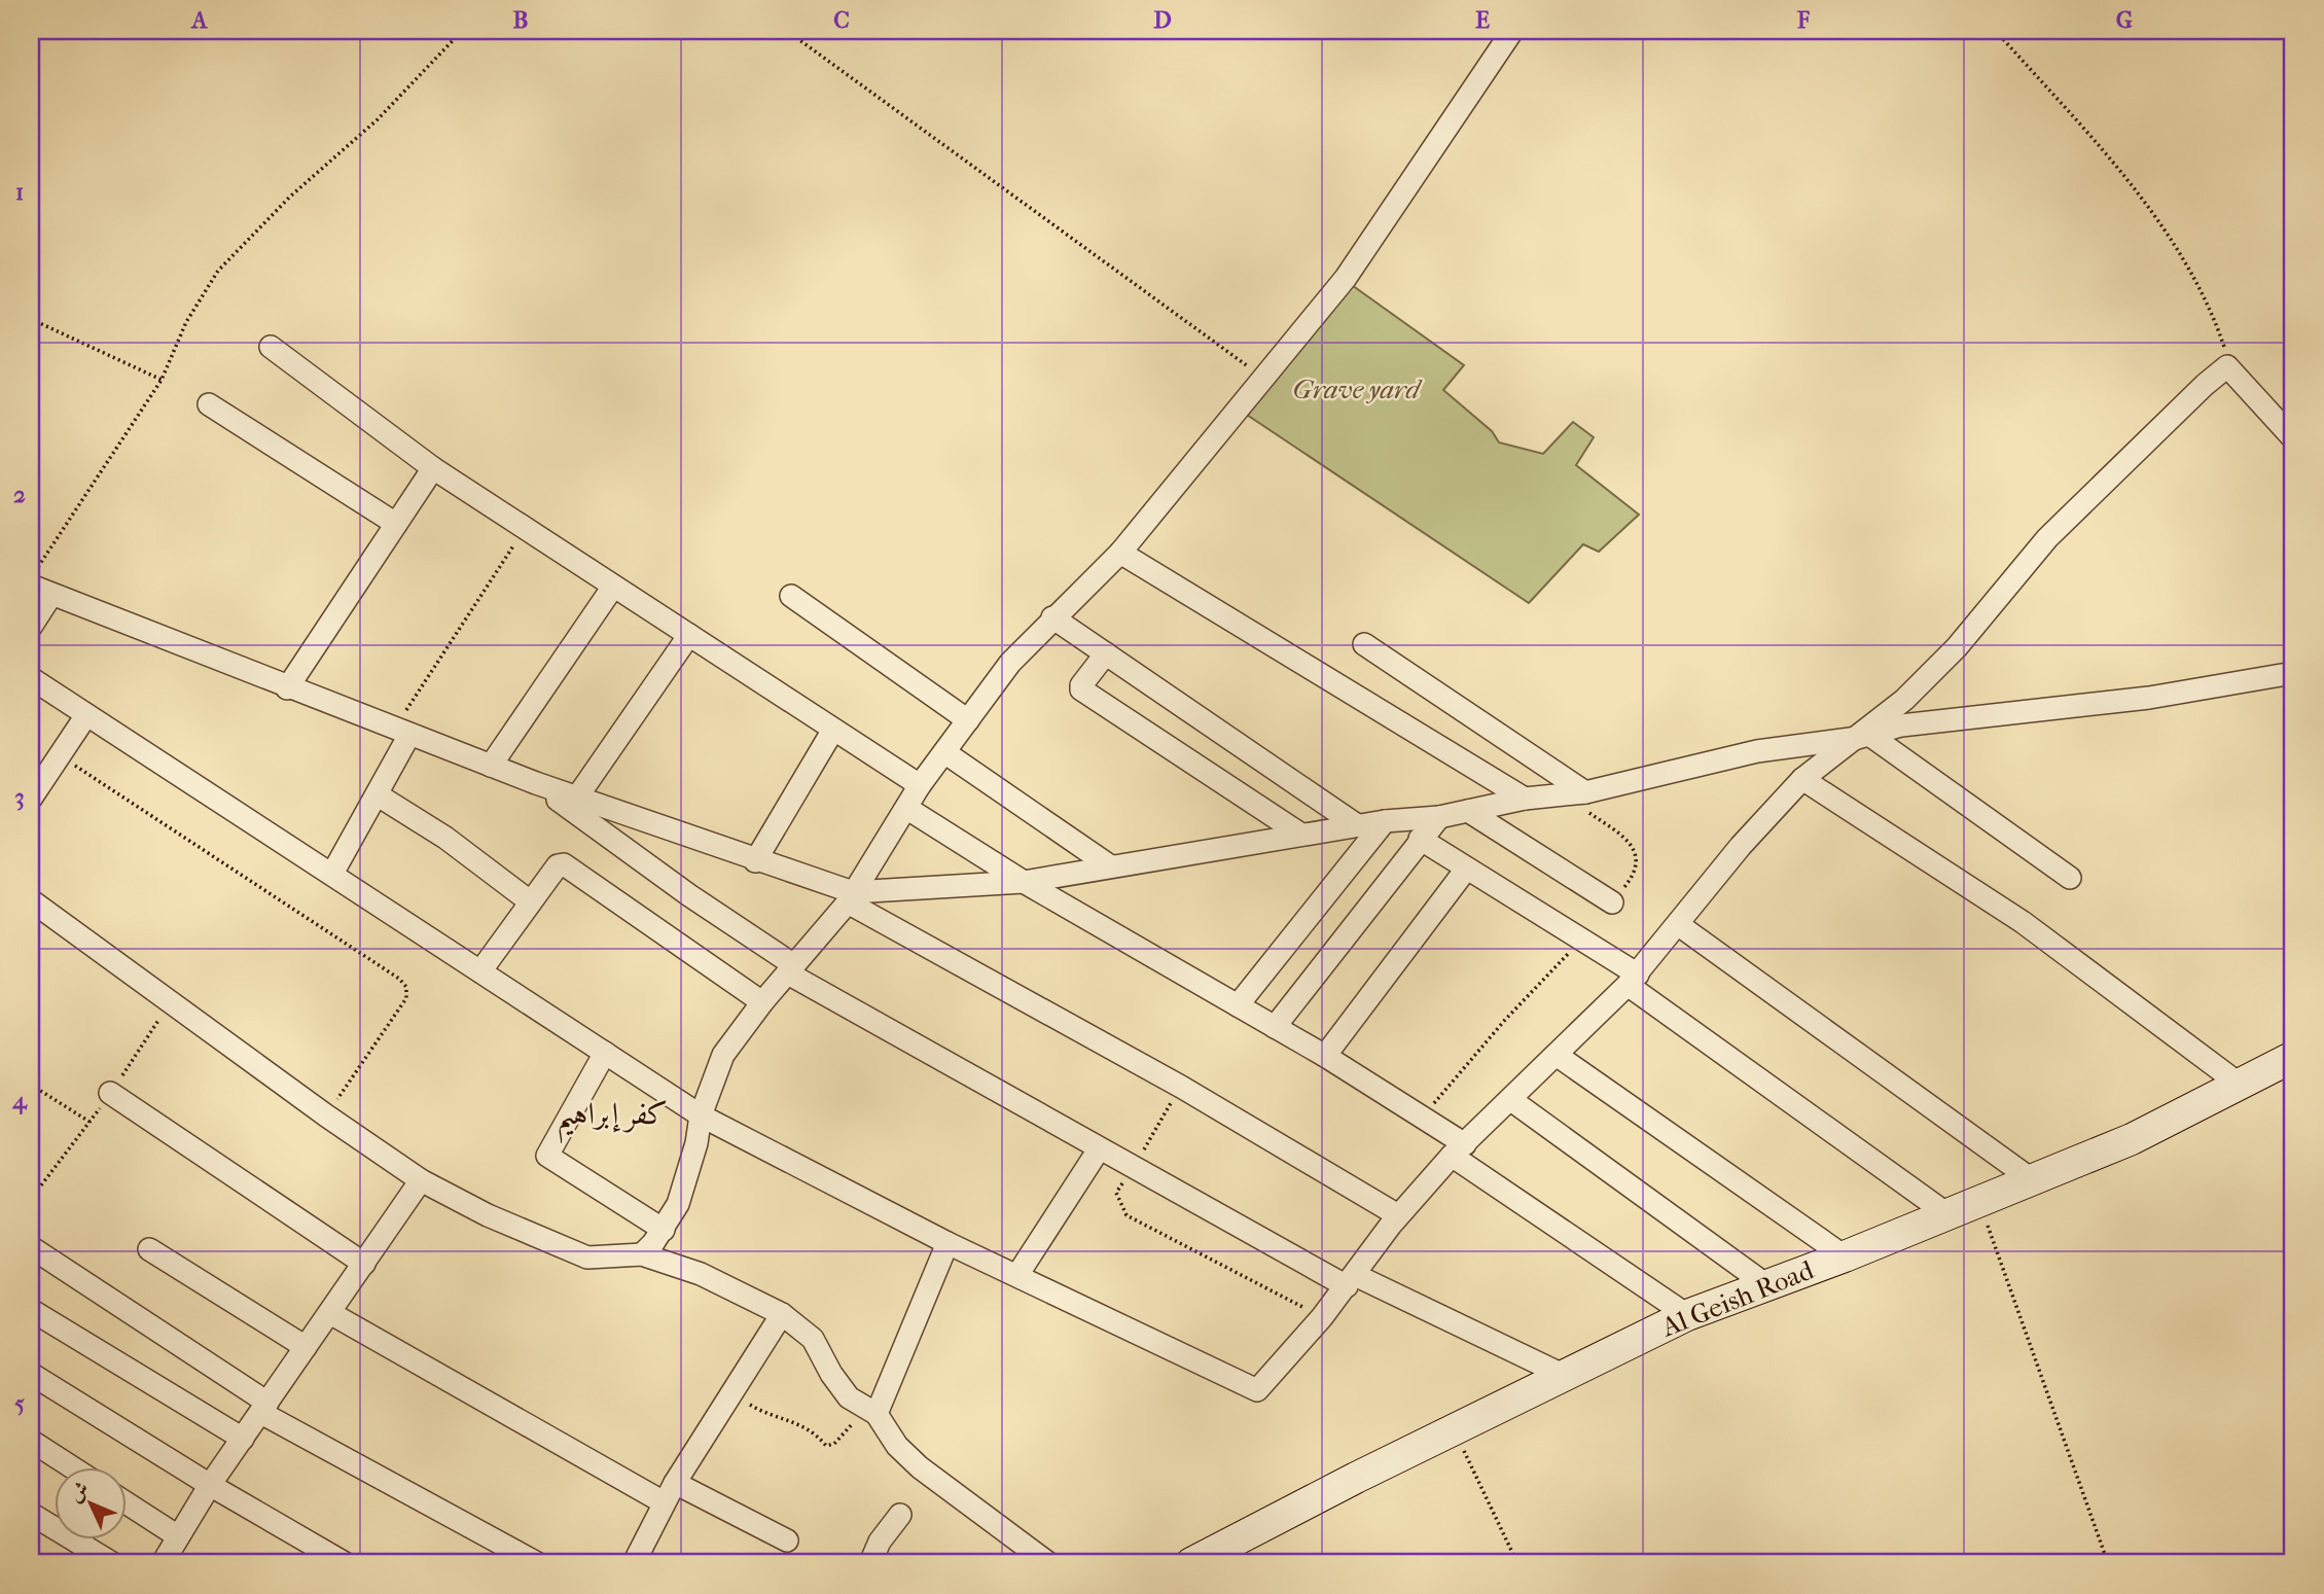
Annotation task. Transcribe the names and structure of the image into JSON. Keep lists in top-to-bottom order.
{
  "streets": {
    "main road": ["Al Geish Road"]
  },
  "districts": ["كفر إبراهيم"],
  "parks": ["Grave yard"],
  "north": "top left",
  "grid": {
    "columns": [
      "A",
      "B",
      "C",
      "D",
      "E",
      "F",
      "G"
    ],
    "rows": [
      "1",
      "2",
      "3",
      "4",
      "5"
    ]
  }
}
